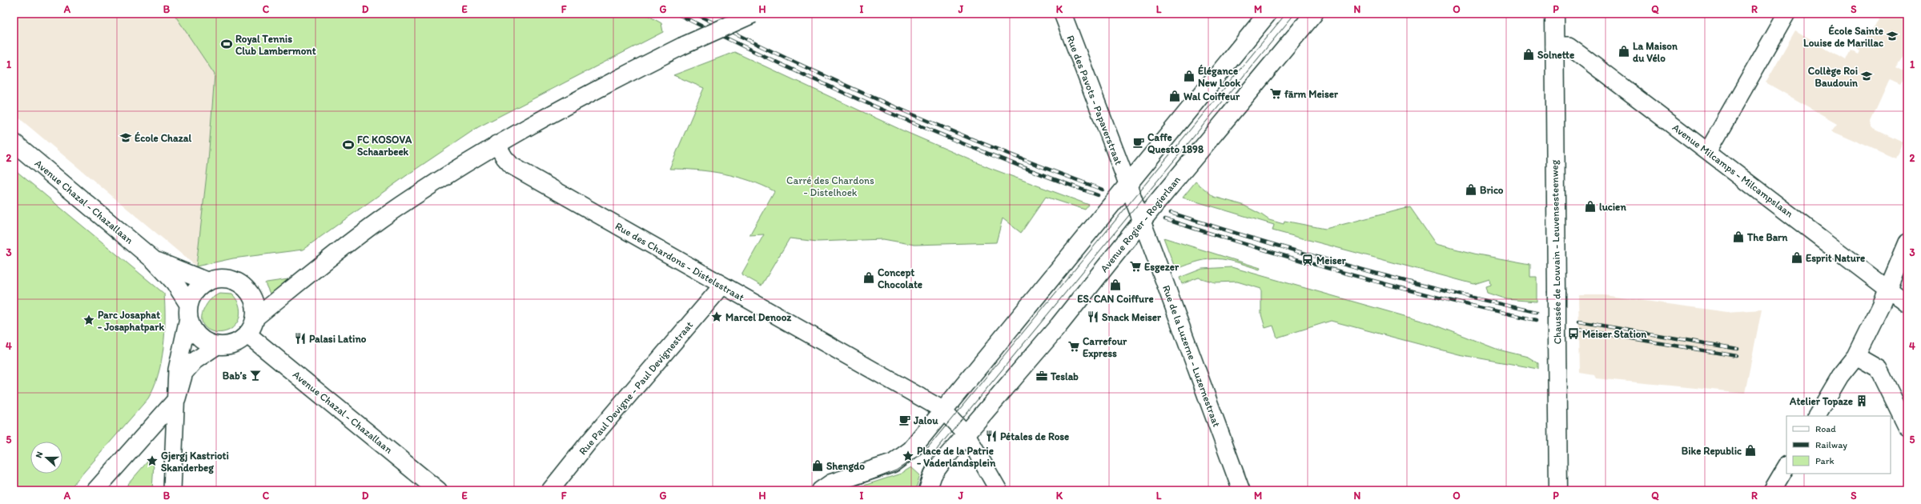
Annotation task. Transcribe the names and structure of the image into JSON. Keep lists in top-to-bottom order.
{
  "streets": {
    "street": [
      "Rue des Pavots - Papaverstraat",
      "Avenue Milcamps - Milcampslaan",
      "Avenue Chazal - Chazallaan",
      "Avenue Rogier - Rogierlaan",
      "Chaussée de Louvain - Leuvensesteenweg",
      "Rue des Chardons - Distelsstraat",
      "Rue de la Luzerne - Luzernestraat",
      "Rue Paul Devigne - Paul Devignestraat"
    ]
  },
  "crossings": [
    ["Rue des Pavots - Papaverstraat", "Avenue Rogier - Rogierlaan"],
    ["Rue des Pavots - Papaverstraat", "Rue de la Luzerne - Luzernestraat"],
    ["Avenue Milcamps - Milcampslaan", "Chaussée de Louvain - Leuvensesteenweg"],
    ["Avenue Rogier - Rogierlaan", "Rue des Chardons - Distelsstraat"],
    ["Avenue Rogier - Rogierlaan", "Rue de la Luzerne - Luzernestraat"],
    ["Rue des Chardons - Distelsstraat", "Rue Paul Devigne - Paul Devignestraat"]
  ],
  "parks": ["Carré des Chardons - Distelhoek"],
  "places": {
    "school or university": ["École Sainte Louise de Marillac", "Collège Roi Baudouin", "École Chazal"],
    "sports": ["Royal Tennis Club Lambermont", "FC KOSOVA Schaarbeek"],
    "shop": [
      "La Maison du Vélo",
      "Solnette",
      "Élégance New Look",
      "Wal Coiffeur",
      "Brico",
      "lucien",
      "The Barn",
      "Esprit Nature",
      "Concept Chocolate",
      "ES. CAN Coiffure",
      "Bike Republic",
      "Shengdo"
    ],
    "supermarket": ["färm Meiser", "Esgezer", "Carrefour Express"],
    "cafe": ["Caffe Questo 1898", "Jalou"],
    "station": ["Meiser"],
    "place": [
      "Marcel Denooz",
      "Parc Josaphat - Josaphatpark",
      "Place de la Patrie - Vaderlandsplein",
      "Gjergj Kastrioti Skanderbeg"
    ],
    "restaurant": ["Snack Meiser", "Palasi Latino", "Pétales de Rose"],
    "bus stop": ["Meiser Station"],
    "bar": ["Bab’s"],
    "office": ["Teslab"],
    "building": ["Atelier Topaze"]
  },
  "legend": ["Road", "Railway", "Park"],
  "north": "left",
  "grid": {
    "columns": [
      "A",
      "B",
      "C",
      "D",
      "E",
      "F",
      "G",
      "H",
      "I",
      "J",
      "K",
      "L",
      "M",
      "N",
      "O",
      "P",
      "Q",
      "R",
      "S"
    ],
    "rows": [
      "1",
      "2",
      "3",
      "4",
      "5"
    ]
  }
}
